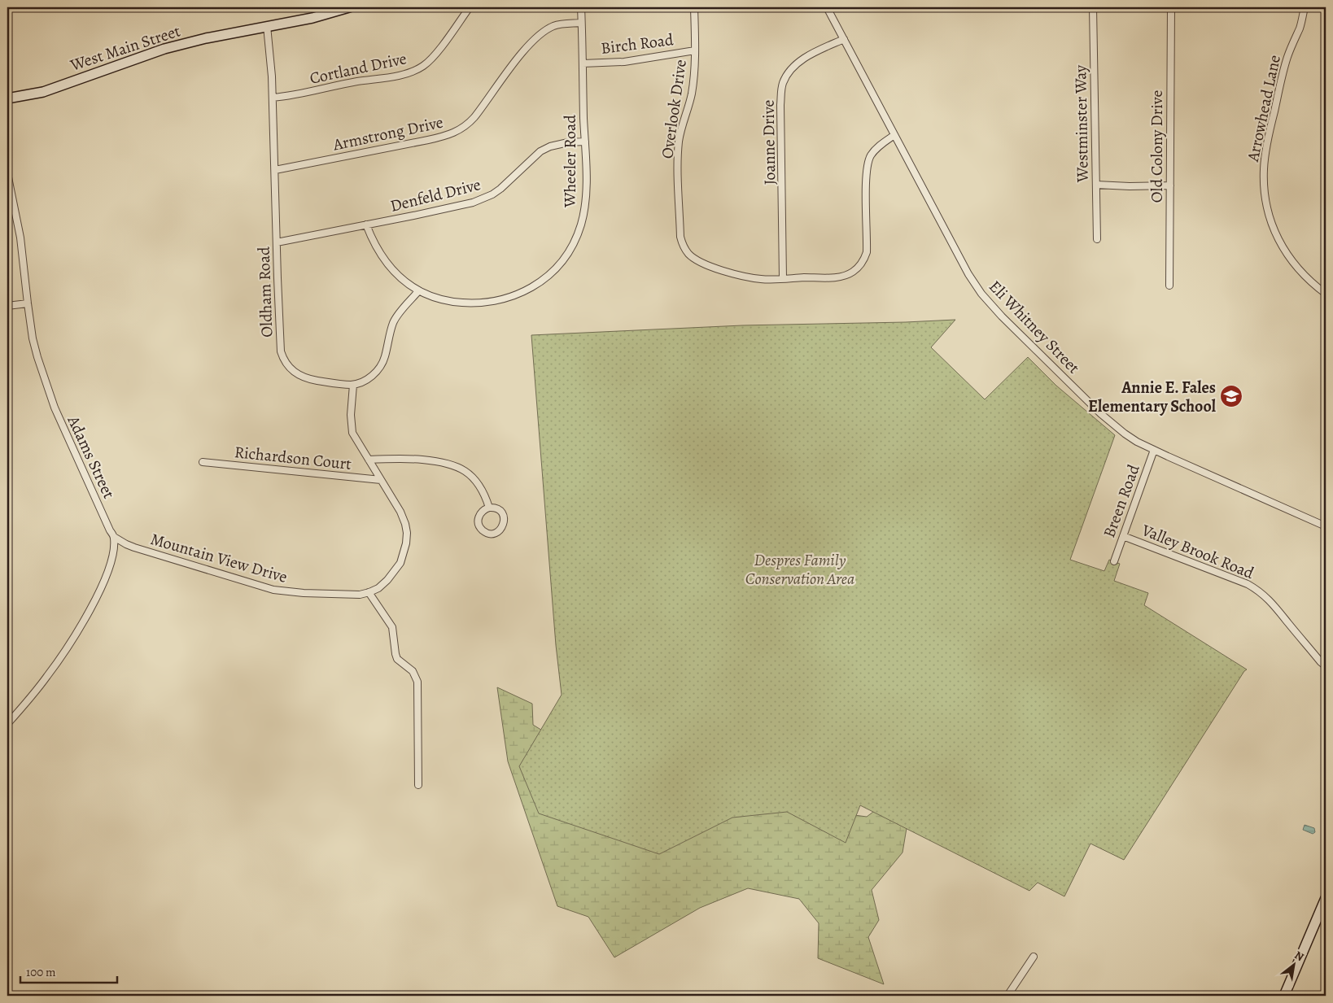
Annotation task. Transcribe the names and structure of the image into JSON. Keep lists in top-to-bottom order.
{
  "streets": {
    "street": [
      "Birch Road",
      "West Main Street",
      "Cortland Drive",
      "Arrowhead Lane",
      "Overlook Drive",
      "Westminster Way",
      "Armstrong Drive",
      "Joanne Drive",
      "Old Colony Drive",
      "Wheeler Road",
      "Denfeld Drive",
      "Oldham Road",
      "Eli Whitney Street",
      "Adams Street",
      "Richardson Court",
      "Breen Road",
      "Valley Brook Road",
      "Mountain View Drive"
    ]
  },
  "crossings": [
    ["Birch Road", "Overlook Drive"],
    ["Birch Road", "Wheeler Road"],
    ["West Main Street", "Oldham Road"],
    ["Cortland Drive", "Oldham Road"],
    ["Overlook Drive", "Joanne Drive"],
    ["Overlook Drive", "Eli Whitney Street"],
    ["Armstrong Drive", "Wheeler Road"],
    ["Armstrong Drive", "Oldham Road"],
    ["Joanne Drive", "Eli Whitney Street"],
    ["Wheeler Road", "Denfeld Drive"],
    ["Denfeld Drive", "Oldham Road"],
    ["Eli Whitney Street", "Breen Road"],
    ["Adams Street", "Mountain View Drive"],
    ["Breen Road", "Valley Brook Road"]
  ],
  "parks": ["Despres Family Conservation Area"],
  "places": {
    "school or university": ["Annie E. Fales Elementary School"]
  },
  "scale_bar": "100 m",
  "north": "top right"
}
